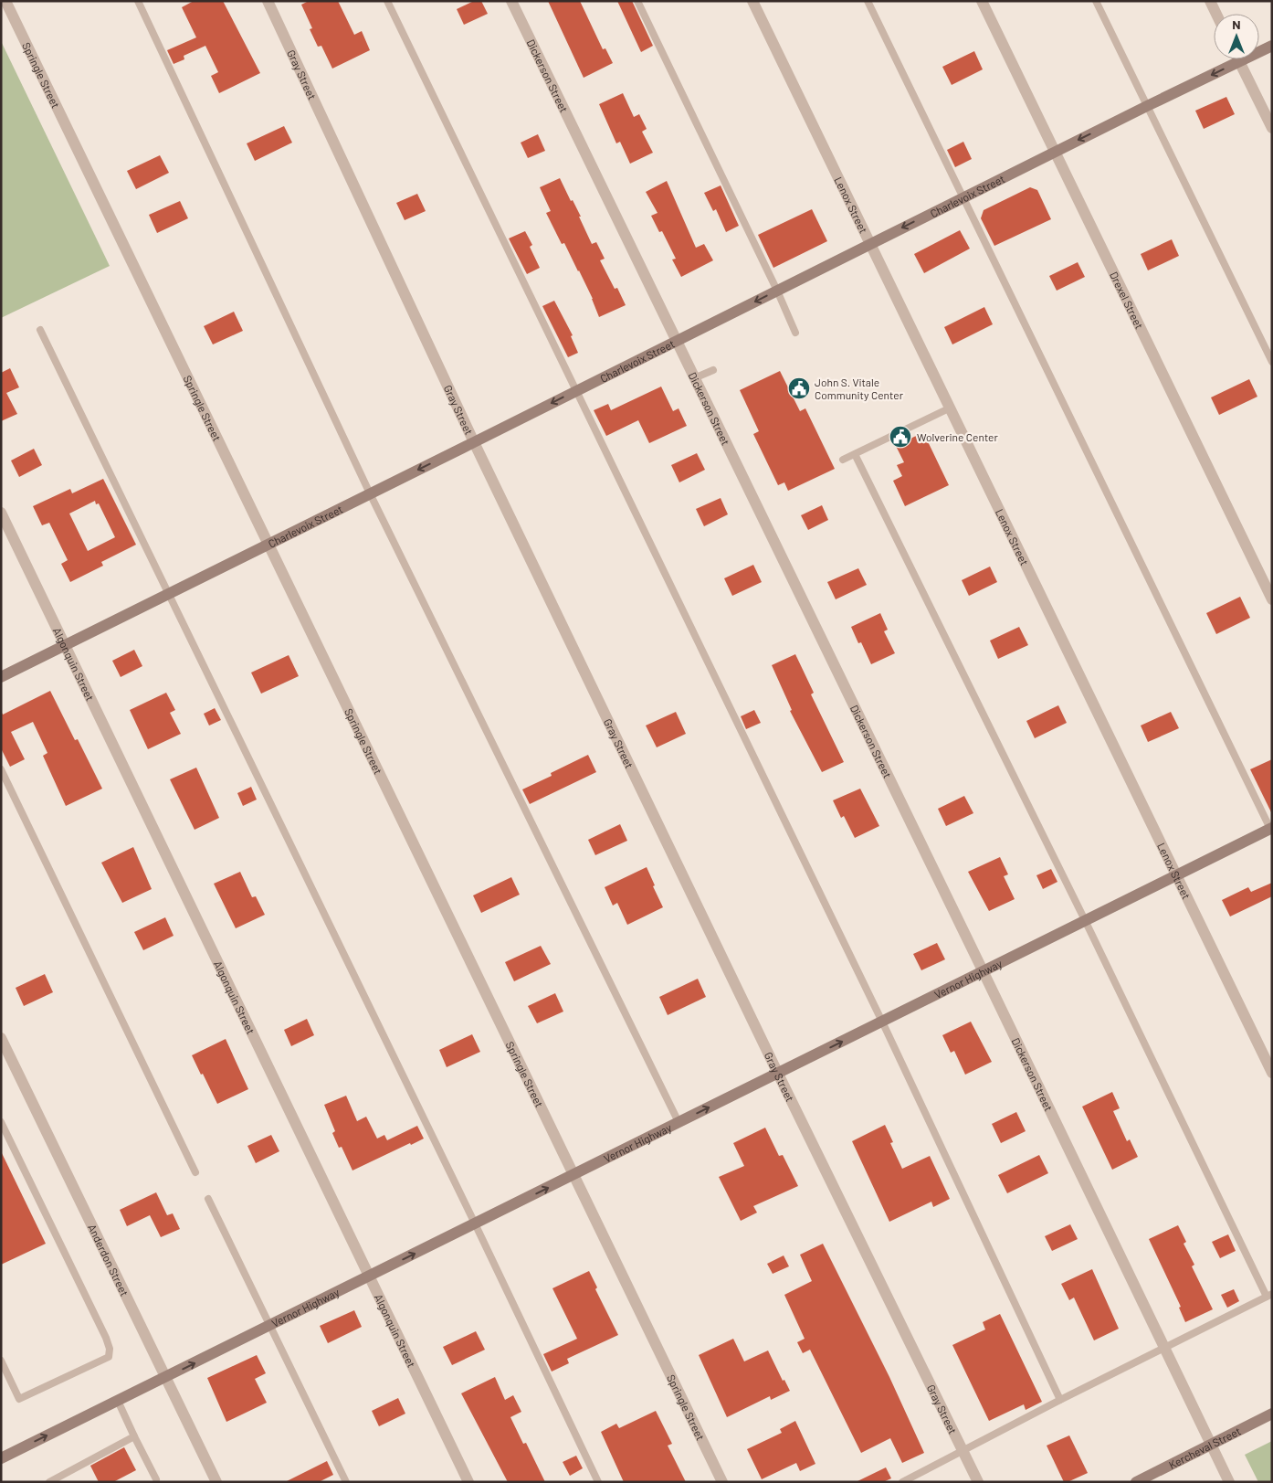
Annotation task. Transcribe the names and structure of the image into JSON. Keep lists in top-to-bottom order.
{
  "streets": {
    "street": [
      "Springle Street",
      "Gray Street",
      "Dickerson Street",
      "Charlevoix Street",
      "Lenox Street",
      "Drexel Street",
      "Algonquin Street",
      "Vernor Highway",
      "Anderdon Street",
      "Kercheval Street"
    ]
  },
  "crossings": [
    ["Springle Street", "Charlevoix Street"],
    ["Springle Street", "Vernor Highway"],
    ["Gray Street", "Charlevoix Street"],
    ["Gray Street", "Vernor Highway"],
    ["Dickerson Street", "Charlevoix Street"],
    ["Dickerson Street", "Vernor Highway"],
    ["Dickerson Street", "Kercheval Street"],
    ["Charlevoix Street", "Lenox Street"],
    ["Charlevoix Street", "Drexel Street"],
    ["Charlevoix Street", "Algonquin Street"],
    ["Lenox Street", "Vernor Highway"],
    ["Algonquin Street", "Vernor Highway"],
    ["Vernor Highway", "Anderdon Street"]
  ],
  "one_way": ["Charlevoix Street", "Vernor Highway"],
  "places": {
    "public building": ["John S. Vitale Community Center", "Wolverine Center"]
  },
  "north": "top"
}
